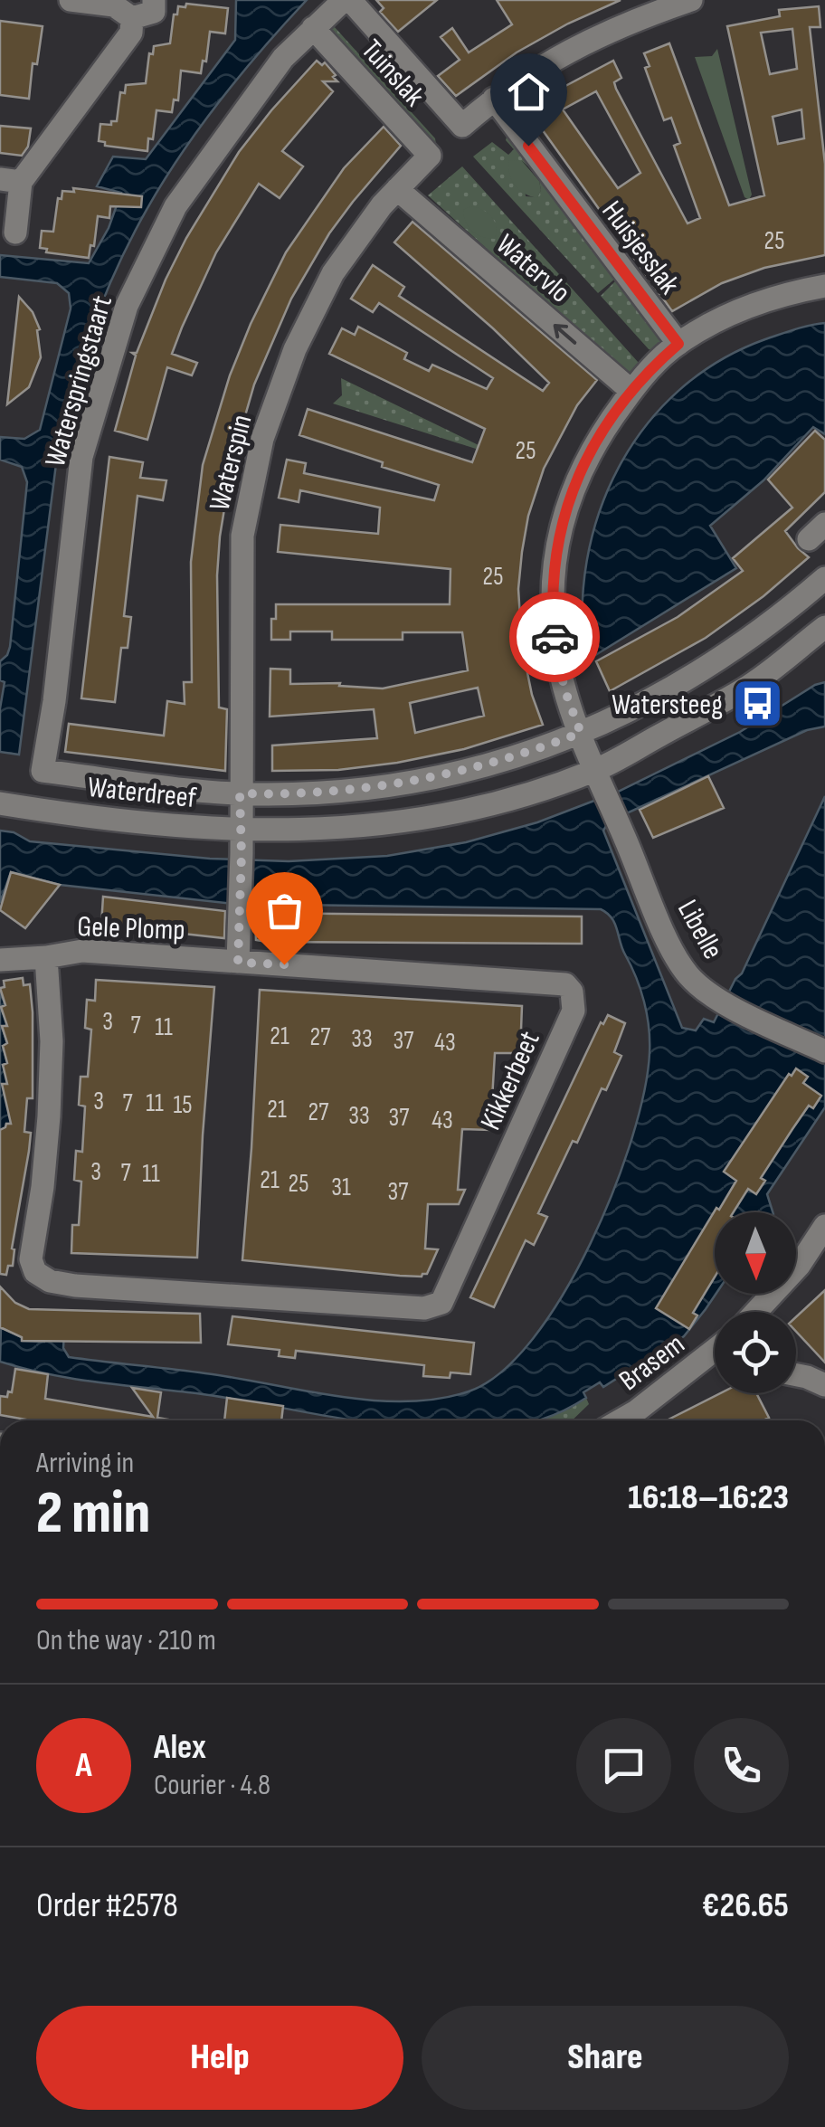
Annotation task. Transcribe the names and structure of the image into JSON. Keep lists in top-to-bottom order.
{
  "streets": {
    "street": [
      "Tuinslak",
      "Huisjesslak",
      "Watervlo",
      "Waterspringstaart",
      "Waterspin",
      "Waterdreef",
      "Gele Plomp",
      "Libelle",
      "Kikkerbeet",
      "Brasem"
    ]
  },
  "crossings": [
    ["Tuinslak", "Huisjesslak"],
    ["Tuinslak", "Waterspringstaart"],
    ["Tuinslak", "Waterspin"],
    ["Huisjesslak", "Libelle"],
    ["Watervlo", "Waterspin"],
    ["Watervlo", "Libelle"],
    ["Waterspringstaart", "Waterdreef"],
    ["Waterspin", "Waterdreef"],
    ["Waterspin", "Gele Plomp"],
    ["Waterspin", "Kikkerbeet"],
    ["Waterdreef", "Libelle"],
    ["Gele Plomp", "Kikkerbeet"]
  ],
  "one_way": ["Watervlo"],
  "places": {
    "bus stop": ["Watersteeg"]
  },
  "house_numbers": [
    "25",
    "25",
    "25",
    "3",
    "7",
    "11",
    "21",
    "27",
    "33",
    "37",
    "43",
    "3",
    "7",
    "11",
    "15",
    "21",
    "27",
    "33",
    "37",
    "43",
    "3",
    "7",
    "11",
    "21",
    "25",
    "31",
    "37"
  ],
  "north": "bottom",
  "page": {
    "heading": ["2 min", "Arriving in", "16:18–16:23"],
    "panel": [
      "Alex",
      "Courier · 4.8",
      "Order #2578",
      "€26.65"
    ],
    "bar": "On the way · 210 m",
    "round": "A",
    "buttons": ["Help", "Share"]
  }
}
